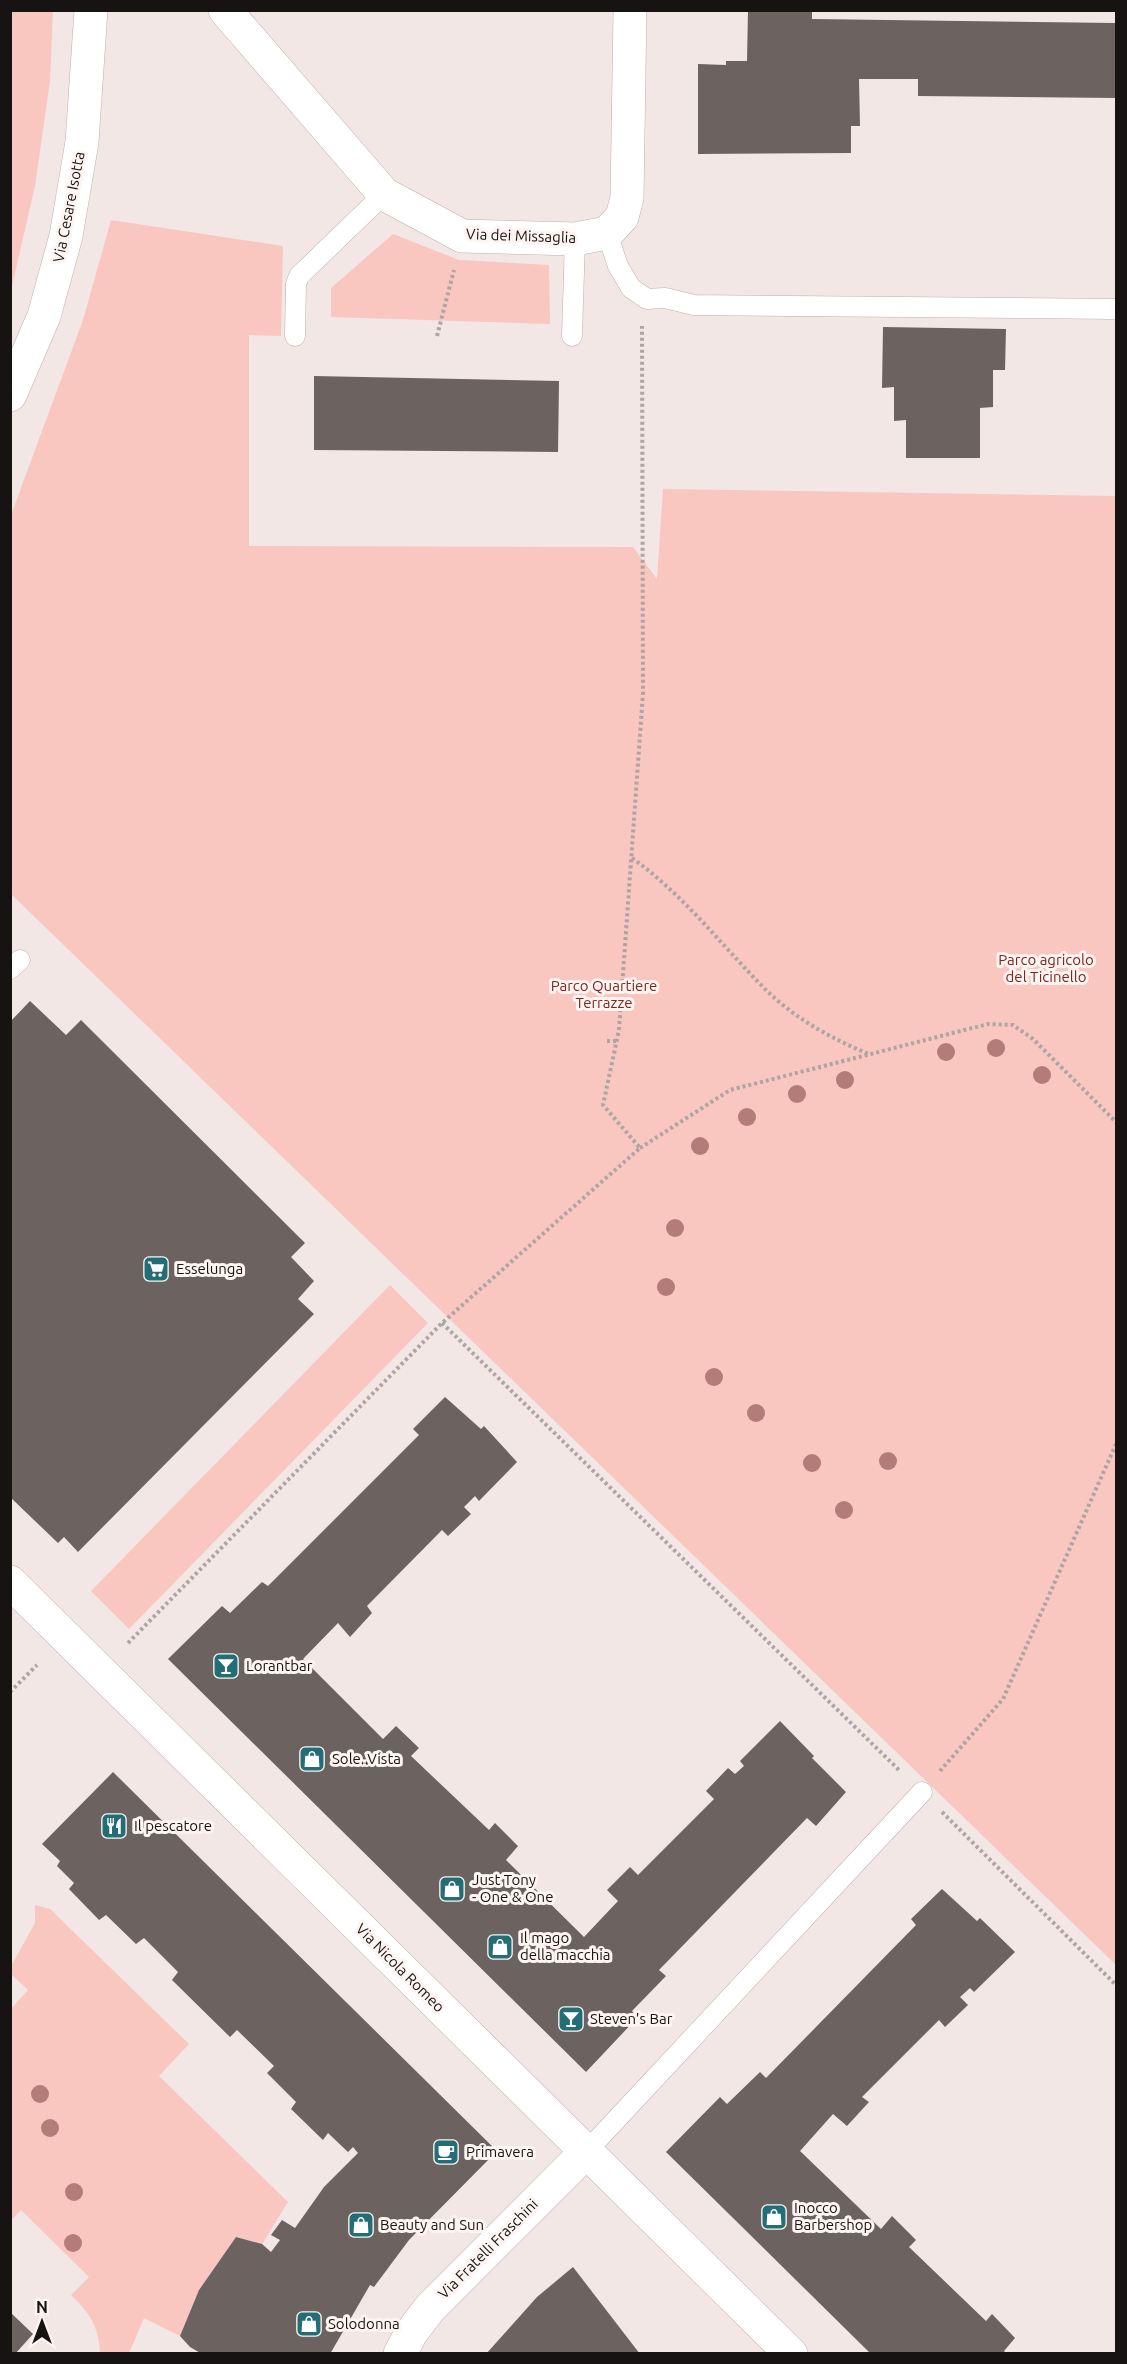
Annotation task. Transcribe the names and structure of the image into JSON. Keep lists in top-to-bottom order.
{
  "streets": {
    "street": [
      "Via Cesare Isotta",
      "Via dei Missaglia",
      "Via Nicola Romeo",
      "Via Fratelli Fraschini"
    ]
  },
  "crossings": [
    ["Via Nicola Romeo", "Via Fratelli Fraschini"]
  ],
  "parks": ["Parco agricolo del Ticinello", "Parco Quartiere Terrazze"],
  "places": {
    "supermarket": ["Esselunga"],
    "bar": ["Lorantbar", "Steven's Bar"],
    "shop": [
      "Sole..Vista",
      "Just Tony - One & One",
      "Il mago della macchia",
      "Inocco Barbershop",
      "Beauty and Sun",
      "Solodonna"
    ],
    "restaurant": ["Il pescatore"],
    "cafe": ["Primavera"]
  },
  "north": "top"
}
